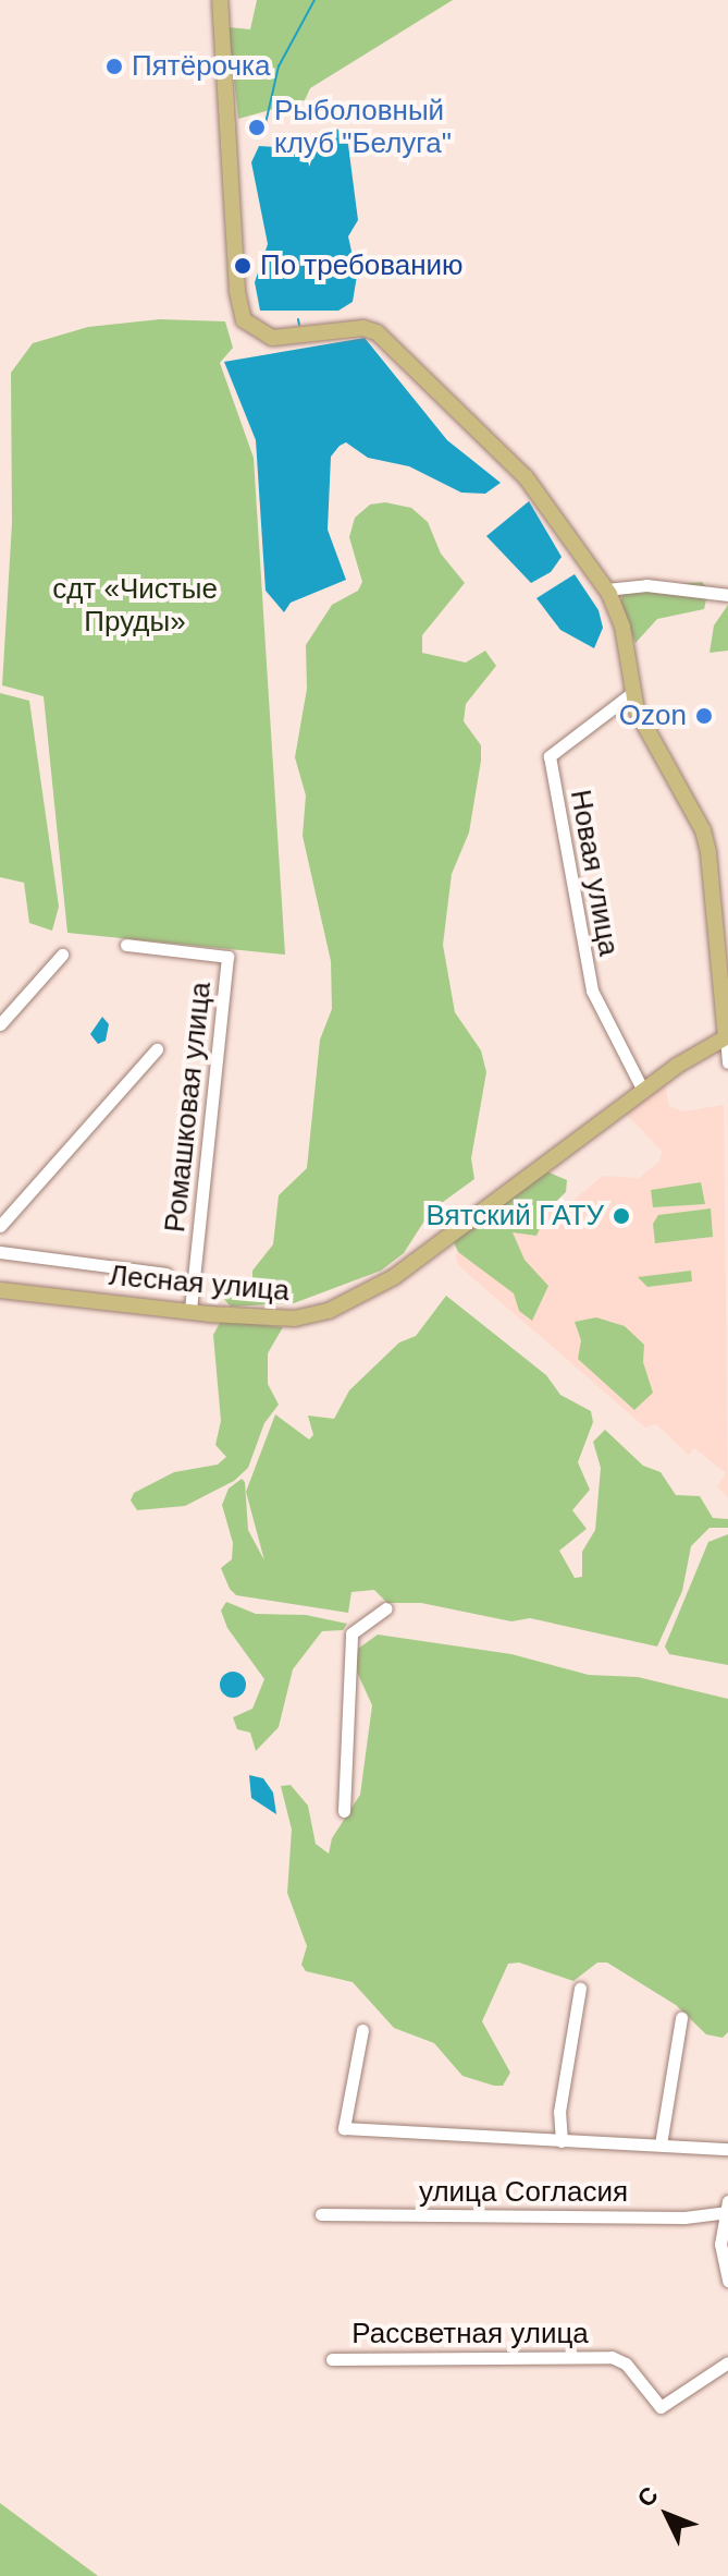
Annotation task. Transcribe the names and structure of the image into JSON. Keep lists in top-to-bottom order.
{
  "streets": {
    "main road": ["Лесная улица"],
    "street": [
      "Новая улица",
      "Ромашковая улица",
      "улица Согласия",
      "Рассветная улица"
    ]
  },
  "crossings": [
    ["Новая улица", "Лесная улица"],
    ["Ромашковая улица", "Лесная улица"]
  ],
  "parks": ["сдт «Чистые Пруды»"],
  "places": [
    "Пятёрочка",
    "Рыболовный клуб \"Белуга\"",
    "По требованию",
    "Ozon",
    "Вятский ГАТУ"
  ],
  "north": "top left"
}
